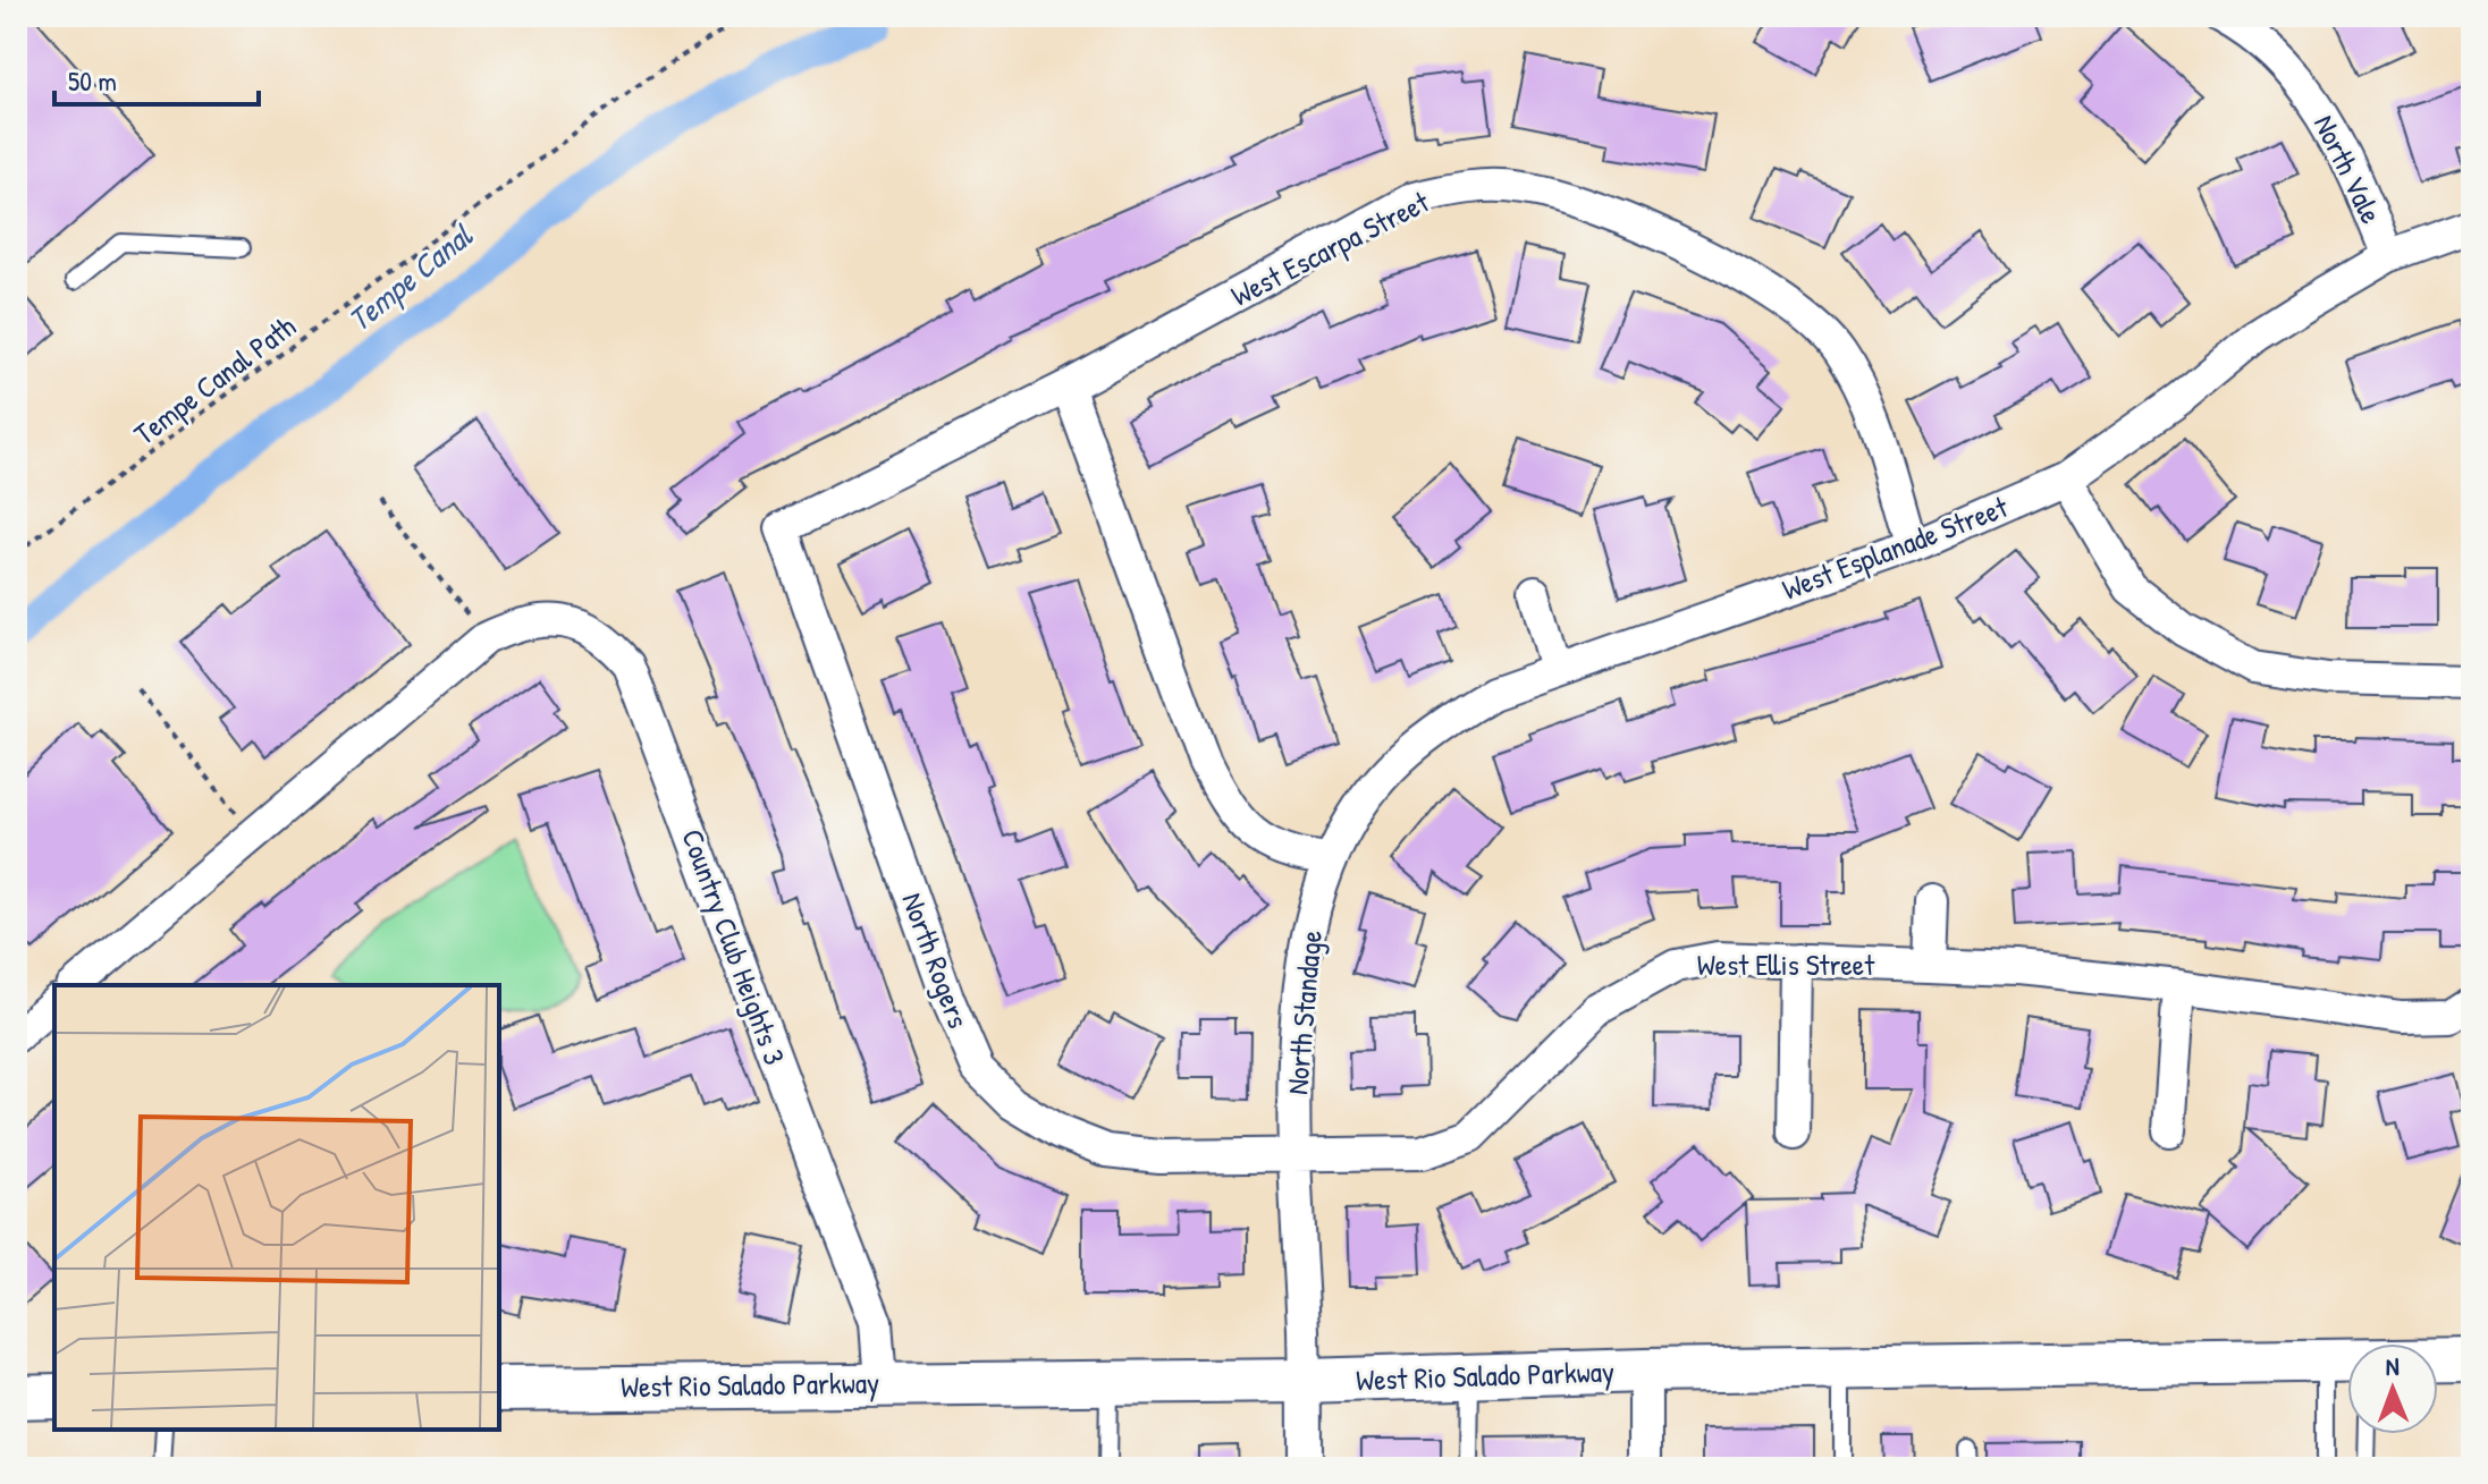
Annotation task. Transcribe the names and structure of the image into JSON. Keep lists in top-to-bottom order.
{
  "streets": {
    "main road": ["West Rio Salado Parkway"],
    "street": [
      "North Vale",
      "West Escarpa Street",
      "West Esplanade Street",
      "Country Club Heights 3",
      "North Rogers",
      "West Ellis Street",
      "North Standage"
    ],
    "path": ["Tempe Canal Path"]
  },
  "crossings": [
    ["North Vale", "West Esplanade Street"],
    ["West Escarpa Street", "West Esplanade Street"],
    ["West Escarpa Street", "North Rogers"],
    ["West Esplanade Street", "North Standage"],
    ["Country Club Heights 3", "West Rio Salado Parkway"],
    ["North Rogers", "West Ellis Street"],
    ["North Rogers", "North Standage"],
    ["West Ellis Street", "North Standage"],
    ["North Standage", "West Rio Salado Parkway"]
  ],
  "water": ["Tempe Canal"],
  "scale_bar": "50 m",
  "north": "top"
}
